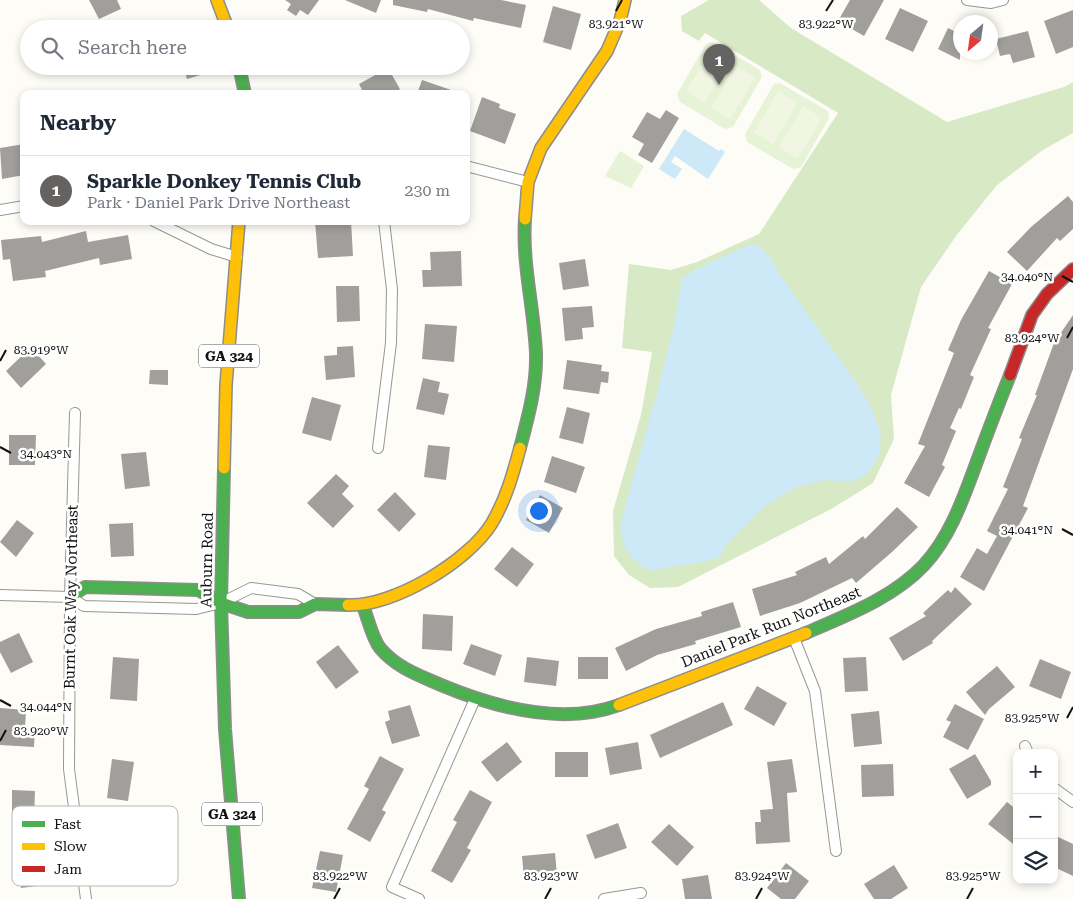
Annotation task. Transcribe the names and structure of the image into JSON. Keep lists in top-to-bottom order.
{
  "streets": {
    "street": [
      "GA 324",
      "Auburn Road",
      "Burnt Oak Way Northeast",
      "Daniel Park Run Northeast"
    ]
  },
  "legend": ["Fast", "Slow", "Jam"],
  "north": "bottom left",
  "page": {
    "search": "Search here",
    "pins": "1",
    "heading": "Nearby",
    "list": [
      {
        "mark": "1",
        "name": "Sparkle Donkey Tennis Club",
        "note": "Park · Daniel Park Drive Northeast",
        "value": "230 m"
      }
    ],
    "map_buttons": ["+", "−"]
  },
  "coordinates": [
    "83.921°W",
    "83.922°W",
    "34.040°N",
    "83.924°W",
    "83.919°W",
    "34.043°N",
    "34.041°N",
    "34.044°N",
    "83.925°W",
    "83.920°W",
    "83.923°W"
  ]
}
